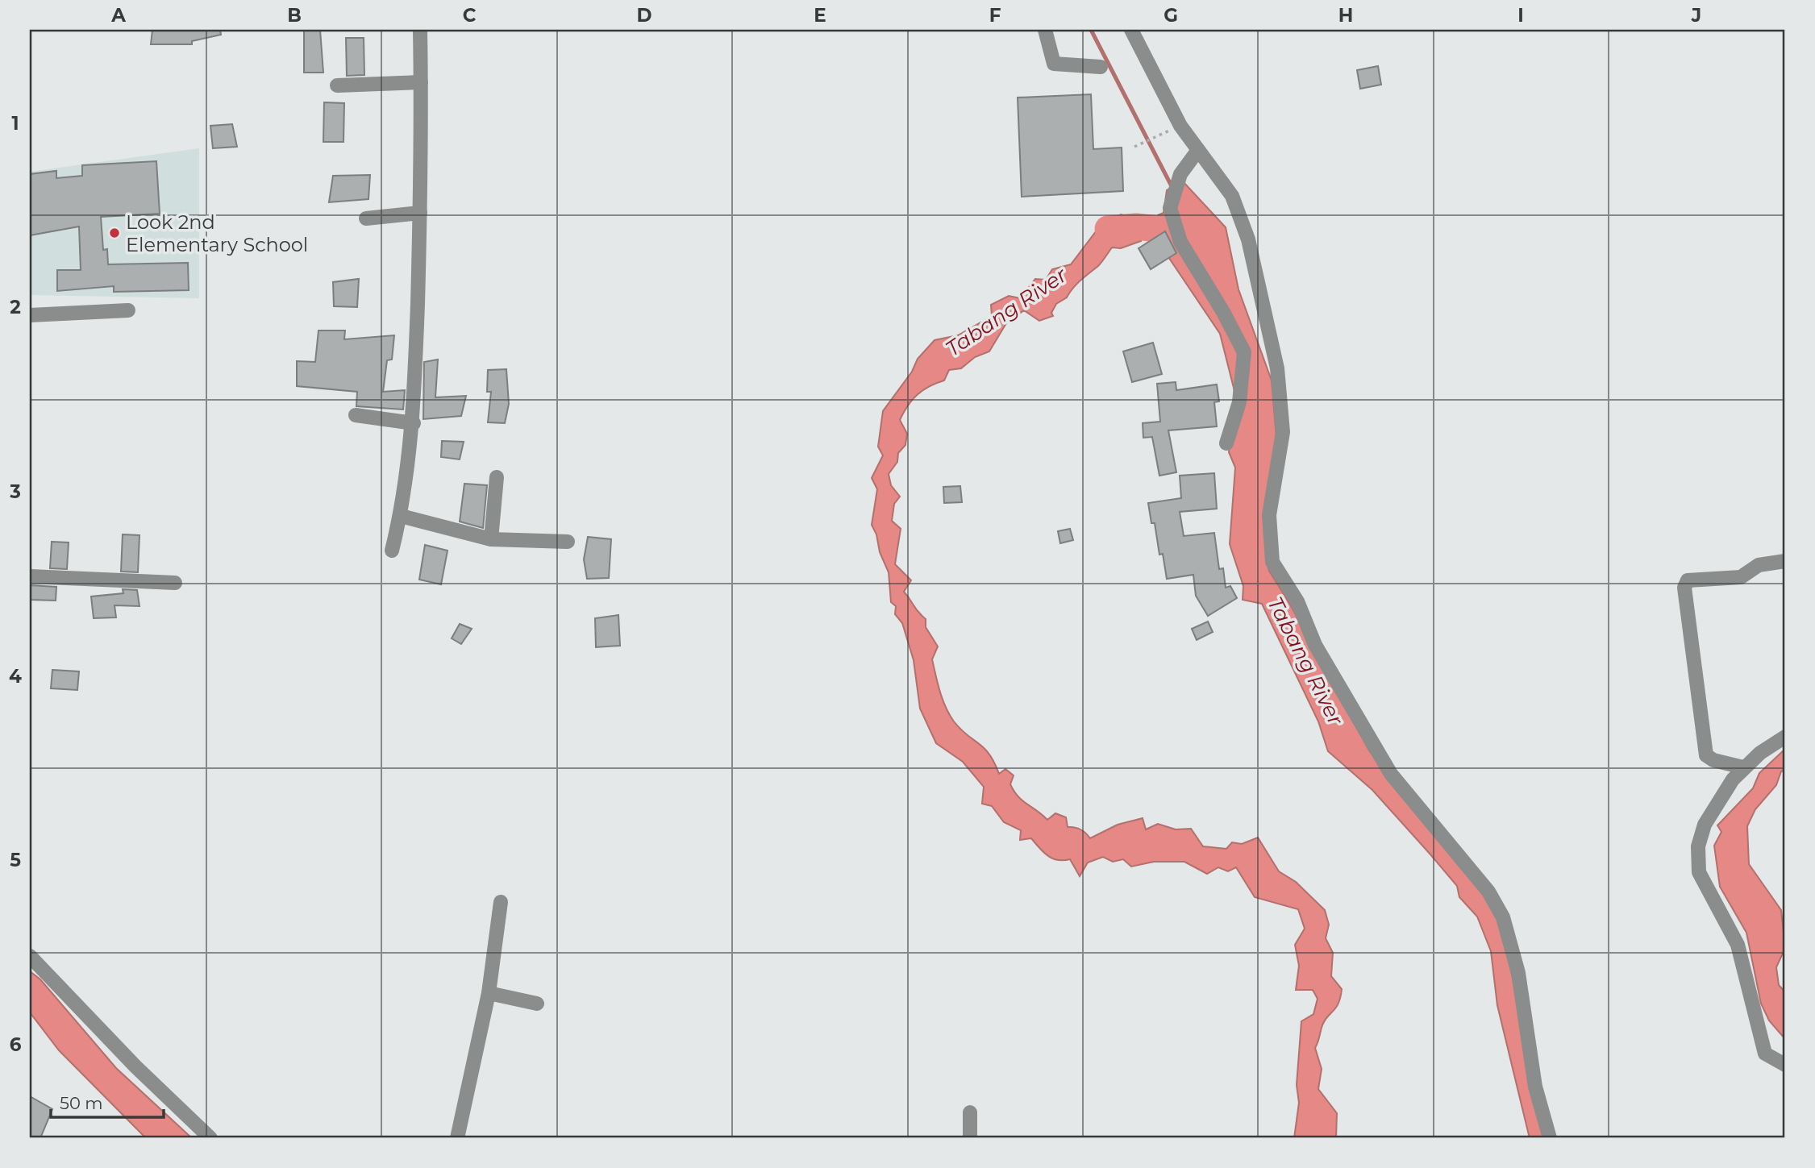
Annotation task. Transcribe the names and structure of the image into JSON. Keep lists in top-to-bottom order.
{
  "water": ["Tabang River"],
  "places": ["Look 2nd Elementary School"],
  "scale_bar": "50 m",
  "grid": {
    "columns": [
      "A",
      "B",
      "C",
      "D",
      "E",
      "F",
      "G",
      "H",
      "I",
      "J"
    ],
    "rows": [
      "1",
      "2",
      "3",
      "4",
      "5",
      "6"
    ]
  }
}
